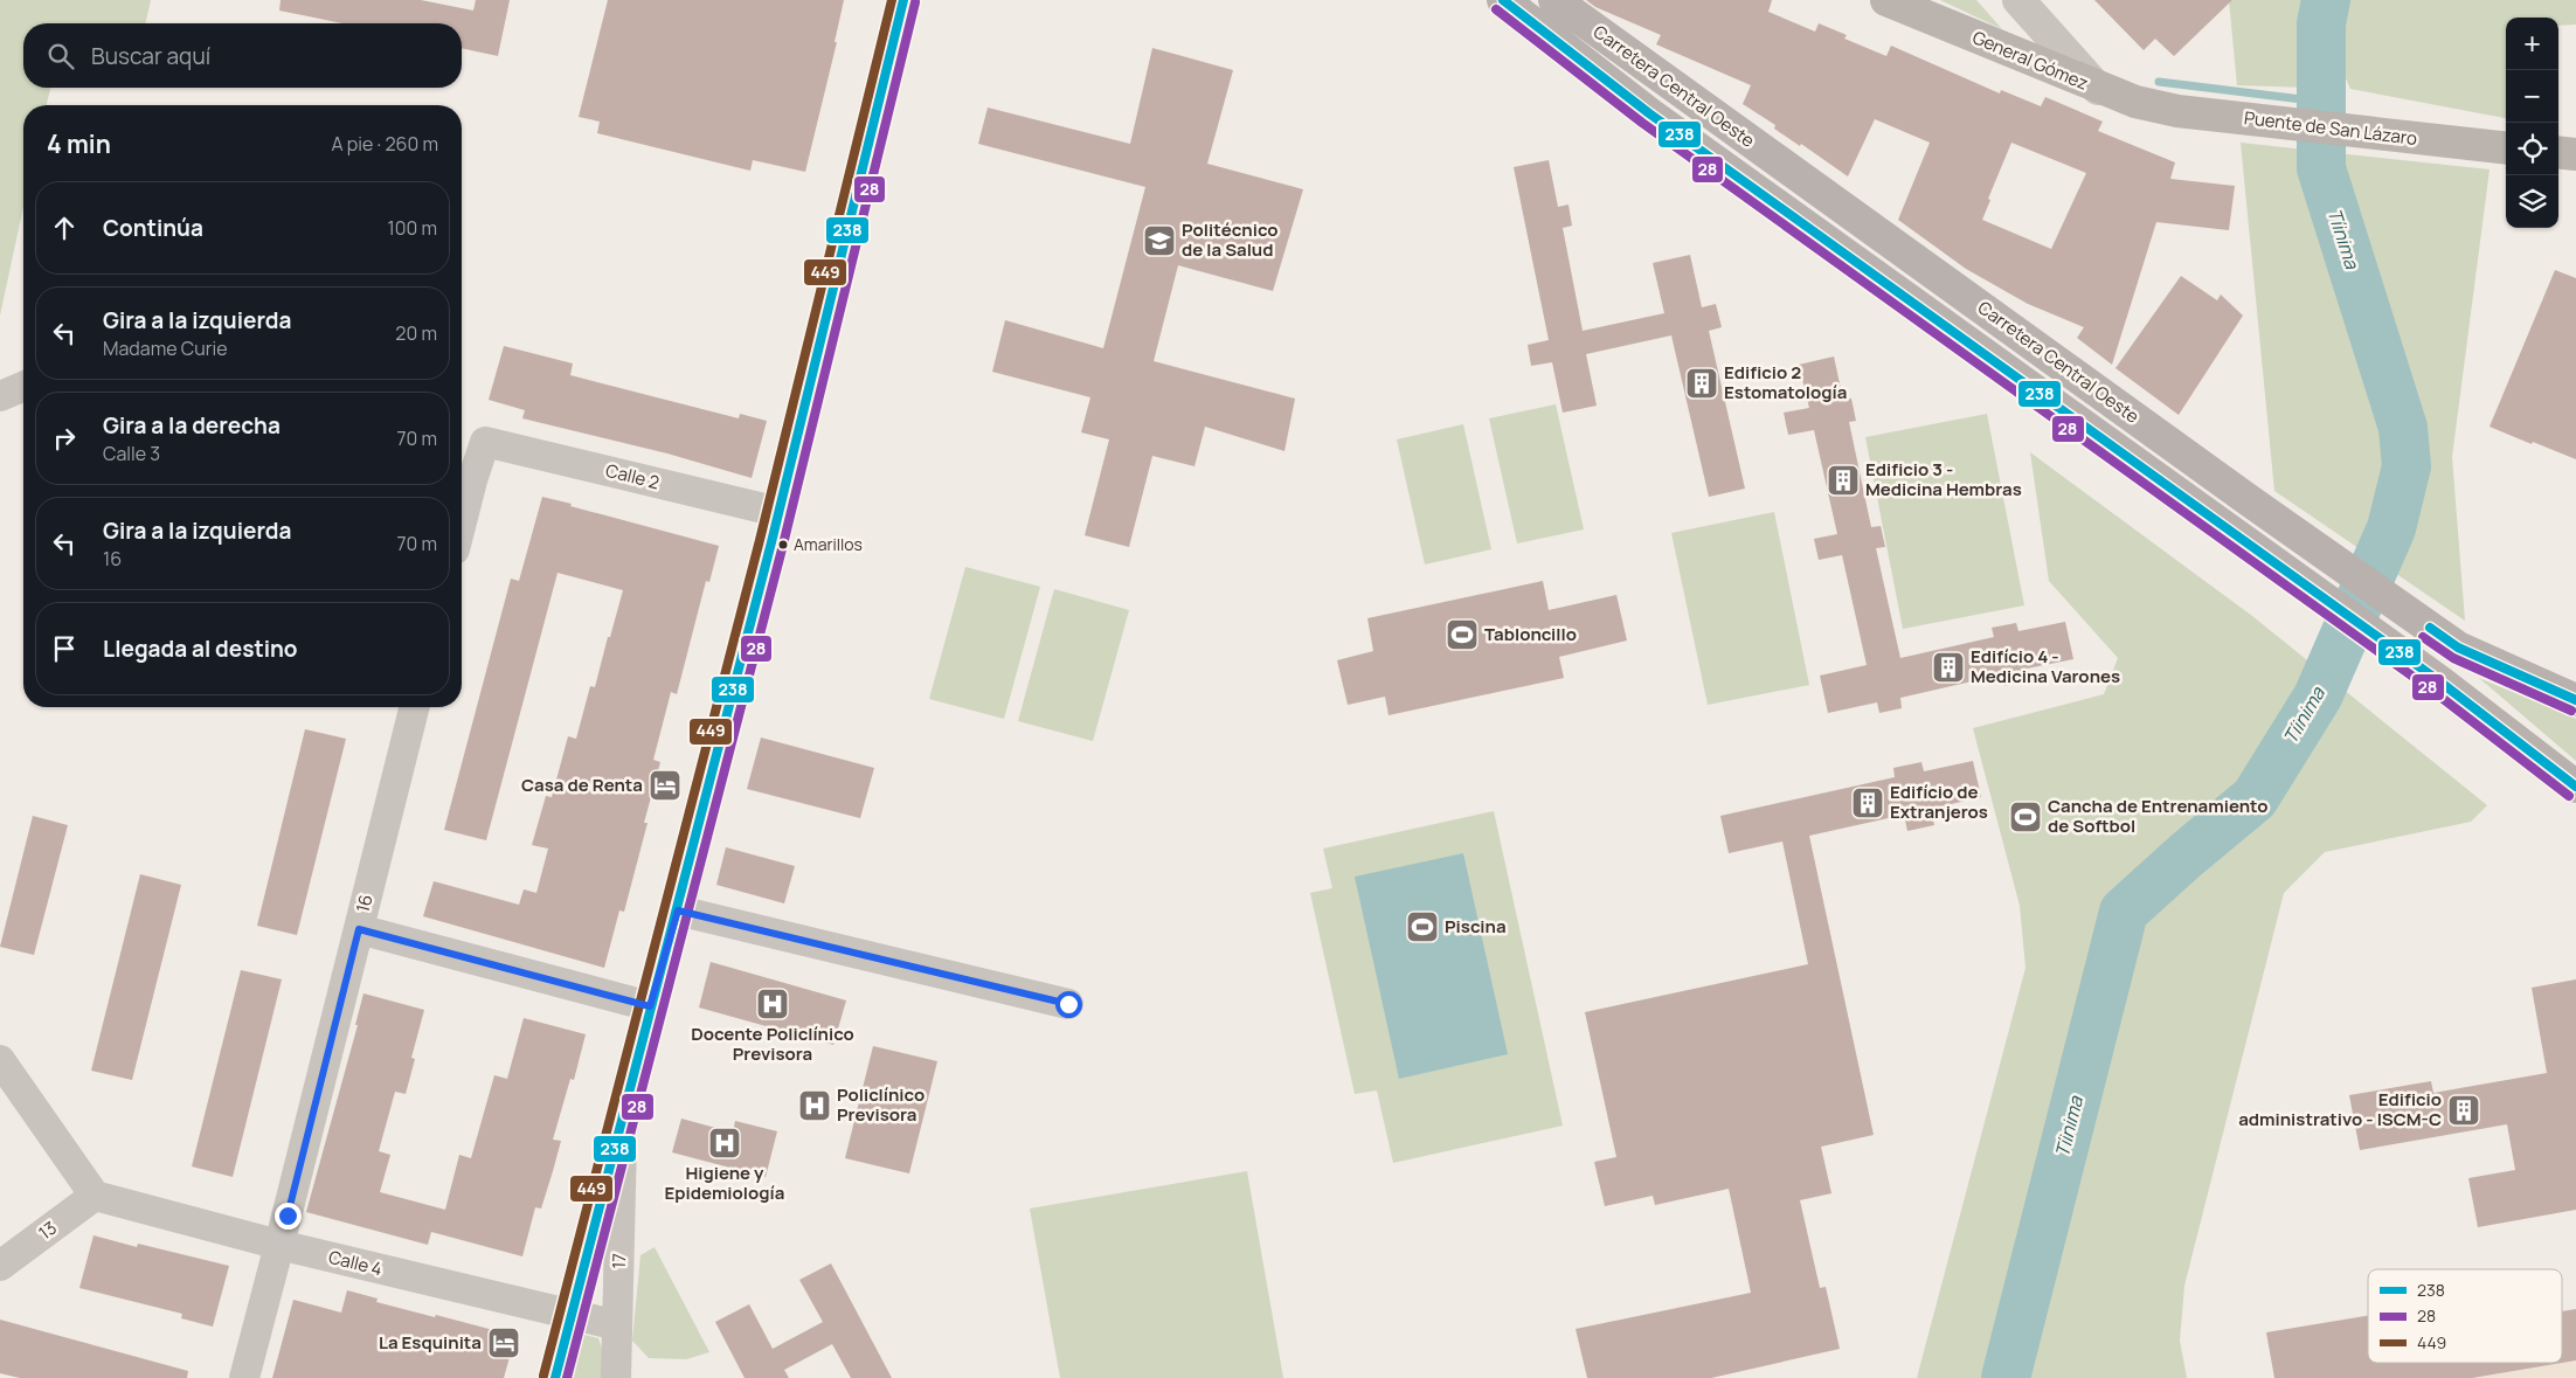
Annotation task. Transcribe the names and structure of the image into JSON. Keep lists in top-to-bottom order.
{
  "streets": {
    "main road": ["General Gómez", "Carretera Central Oeste", "Puente de San Lázaro"],
    "street": [
      "Calle 2",
      "16",
      "13",
      "17",
      "Calle 4"
    ]
  },
  "crossings": [
    ["General Gómez", "Puente de San Lázaro"],
    ["16", "Calle 4"],
    ["13", "Calle 4"],
    ["17", "Calle 4"]
  ],
  "water": ["Tíinima"],
  "places": {
    "school or university": ["Politécnico de la Salud"],
    "building": [
      "Edificio 2 Estomatología",
      "Edificio 3 - Medicina Hembras",
      "Edifício 4 - Medicina Varones",
      "Edifício de Extranjeros",
      "Edificio administrativo - ISCM-C"
    ],
    "other": ["Amarillos"],
    "sports": ["Tabloncillo", "Cancha de Entrenamiento de Softbol", "Piscina"],
    "hotel": ["Casa de Renta", "La Esquinita"],
    "hospital": ["Docente Policlínico Previsora", "Policlínico Previsora", "Higiene y Epidemiología"]
  },
  "lines": ["transit line 238", "transit line 449", "transit line 28"],
  "legend": ["238", "28", "449"],
  "page": {
    "map_buttons": ["+", "−"],
    "search": "Buscar aquí",
    "heading": ["4 min", "A pie · 260 m"],
    "list": [
      ["Continúa", "100 m"],
      ["Gira a la izquierda", "Madame Curie", "20 m"],
      ["Gira a la derecha", "Calle 3", "70 m"],
      ["Gira a la izquierda", "16", "70 m"],
      "Llegada al destino"
    ]
  }
}
